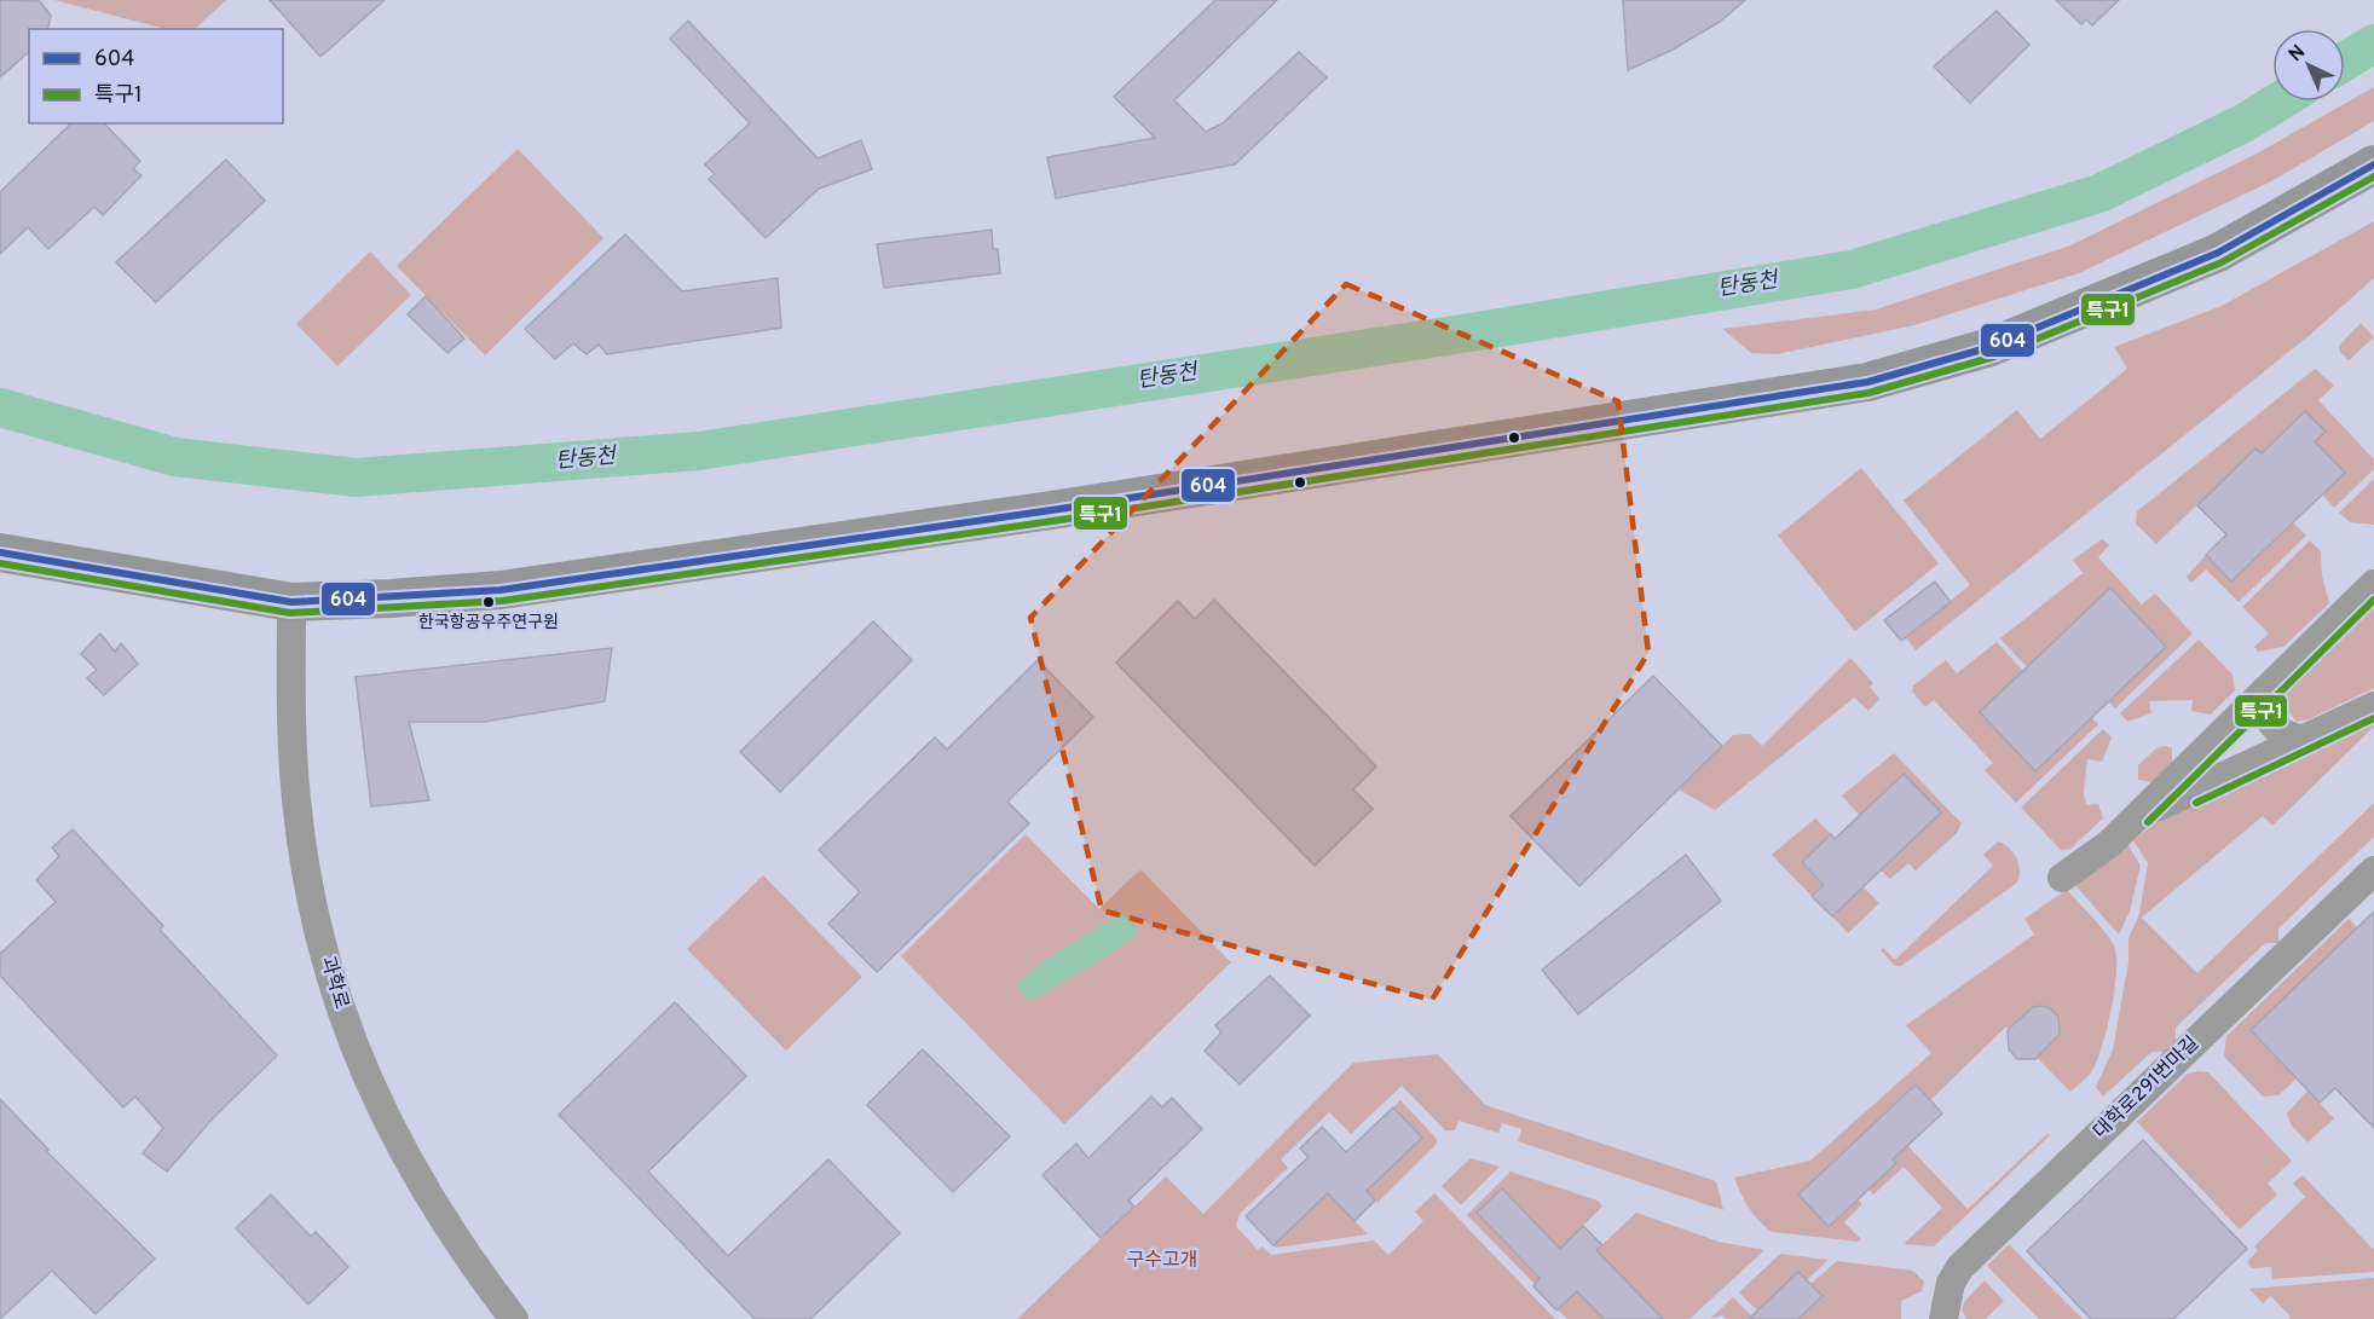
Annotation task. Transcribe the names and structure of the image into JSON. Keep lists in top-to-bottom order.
{
  "streets": {
    "street": ["과학로", "대학로291번마길"]
  },
  "water": ["탄동천"],
  "parks": ["구수고개"],
  "places": ["한국항공우주연구원"],
  "lines": ["transit line 604", "transit line 특구1"],
  "legend": ["604", "특구1"],
  "north": "top left"
}
